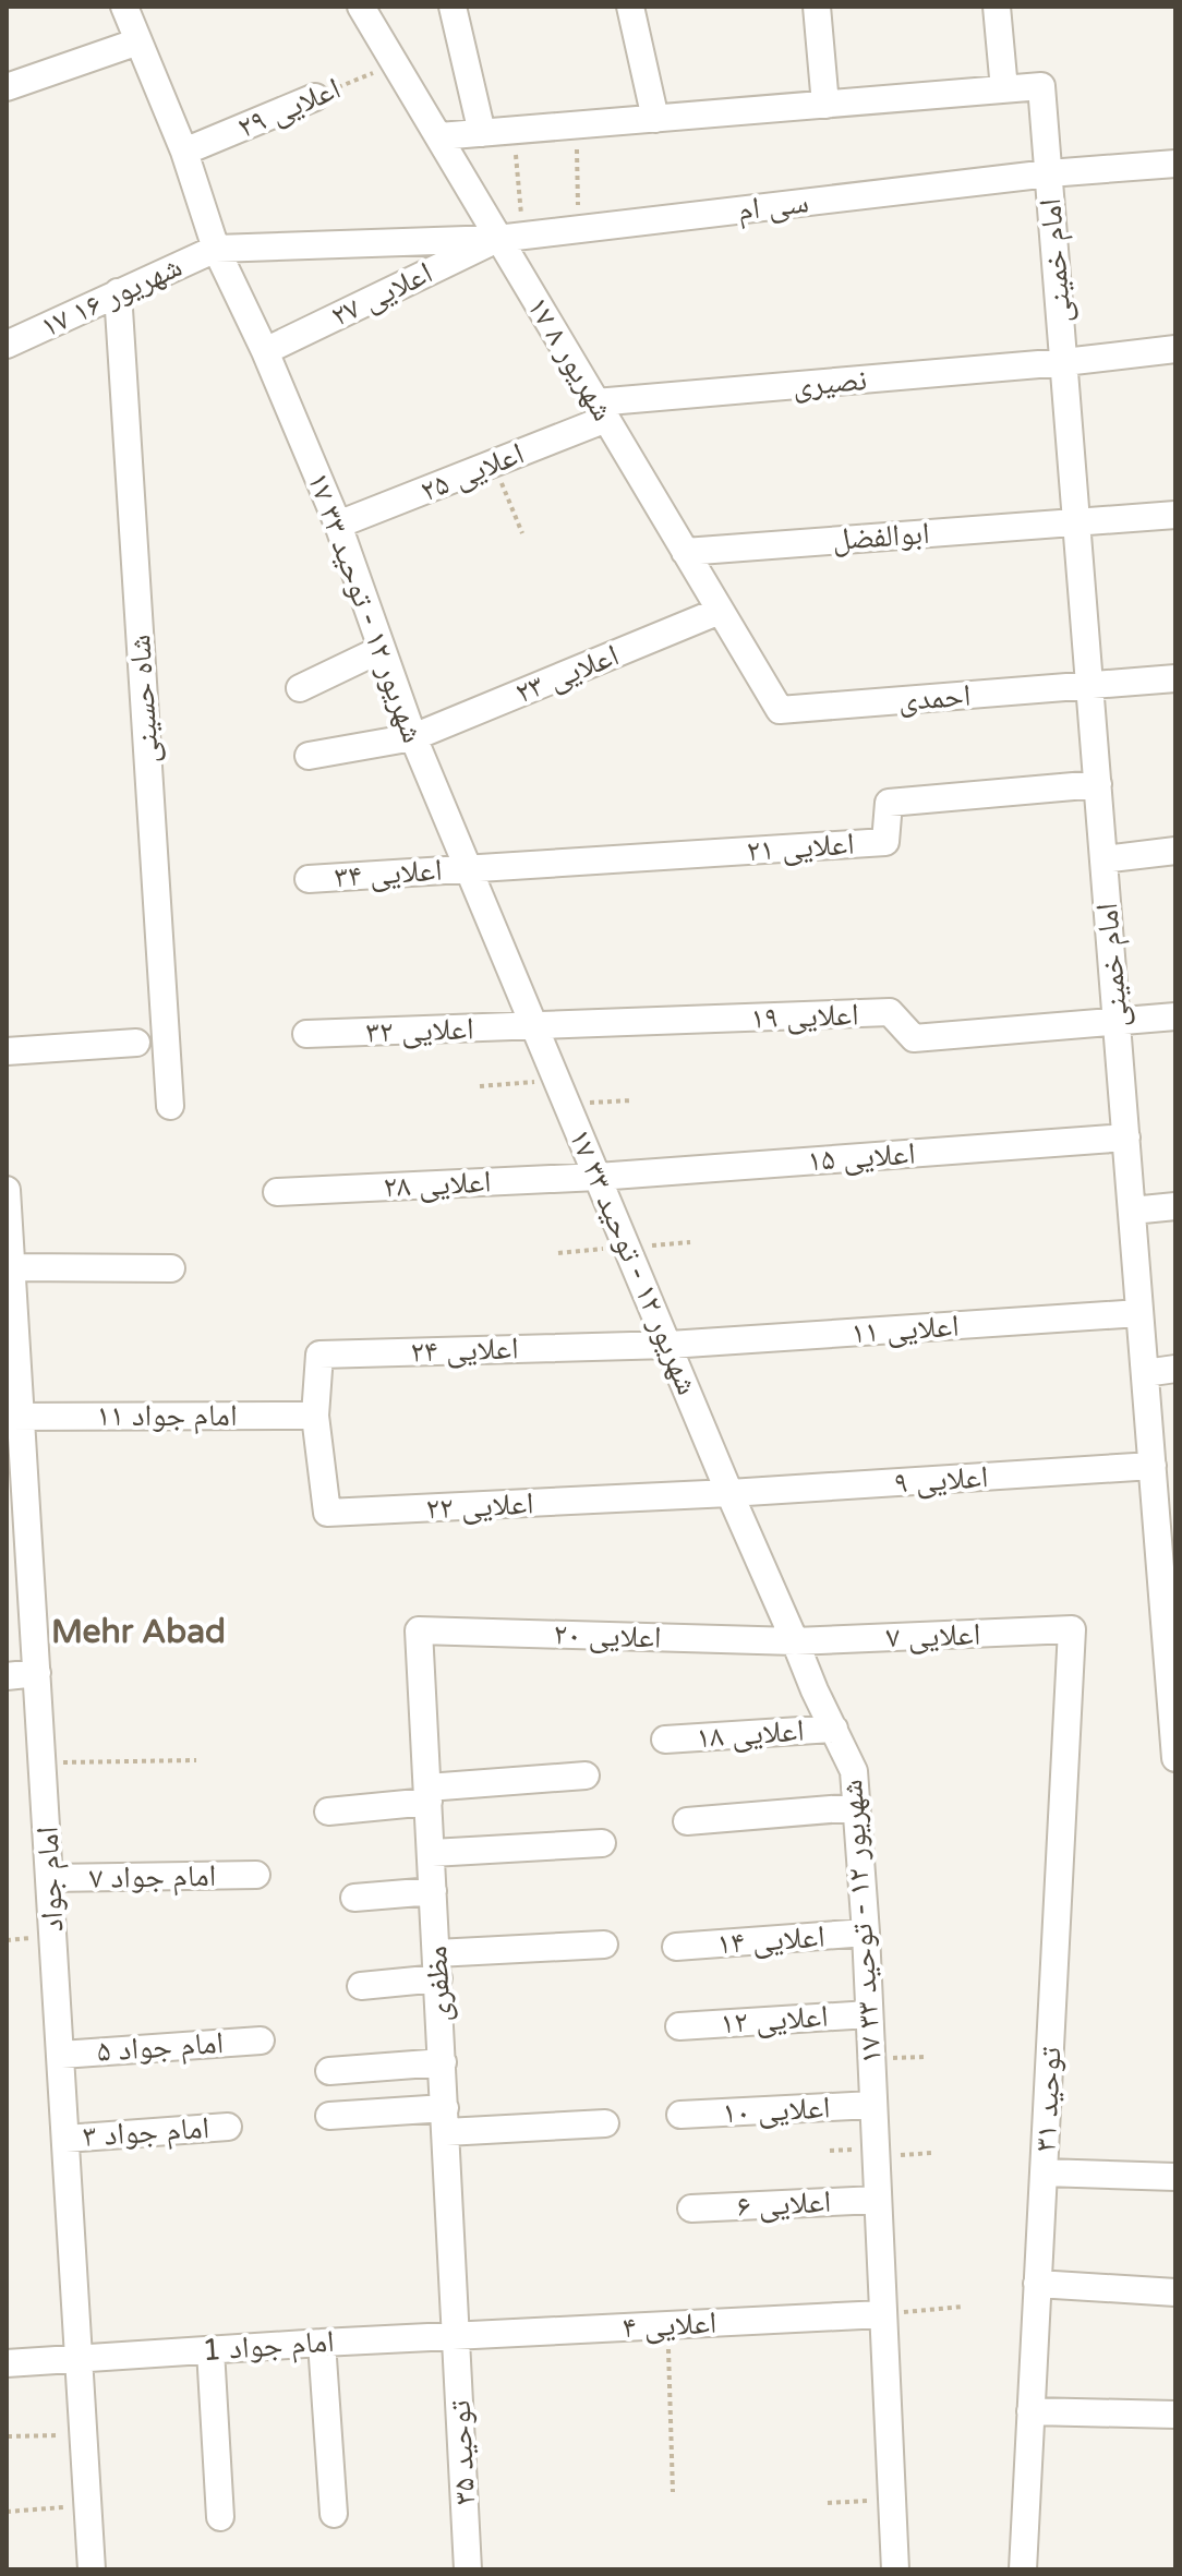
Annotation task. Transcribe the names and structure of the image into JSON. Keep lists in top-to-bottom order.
{
  "streets": {
    "street": [
      "اعلایی ۲۹",
      "سی ام",
      "امام خمینی",
      "اعلایی ۲۷",
      "۱۷ شهریور ۱۶",
      "۱۷ شهریور ۸",
      "نصیری",
      "اعلایی ۲۵",
      "ابوالفضل",
      "۱۷ شهریور ۱۲ - توحید ۳۳",
      "اعلایی ۲۳",
      "احمدی",
      "شاه حسینی",
      "اعلایی ۲۱",
      "اعلایی ۳۴",
      "اعلایی ۱۹",
      "اعلایی ۳۲",
      "اعلایی ۱۵",
      "اعلایی ۲۸",
      "اعلایی ۱۱",
      "اعلایی ۲۴",
      "امام جواد ۱۱",
      "اعلایی ۹",
      "اعلایی ۲۲",
      "اعلایی ۲۰",
      "اعلایی ۷",
      "اعلایی ۱۸",
      "امام جواد ۷",
      "امام جواد",
      "اعلایی ۱۴",
      "مظفری",
      "اعلایی ۱۲",
      "امام جواد ۵",
      "توحید ۳۱",
      "اعلایی ۱۰",
      "امام جواد ۳",
      "اعلایی ۶",
      "اعلایی ۴",
      "امام جواد 1",
      "توحید ۳۵"
    ]
  },
  "crossings": [
    ["اعلایی ۲۹", "۱۷ شهریور ۸"],
    ["اعلایی ۲۹", "۱۷ شهریور ۱۲ - توحید ۳۳"],
    ["سی ام", "امام خمینی"],
    ["سی ام", "اعلایی ۲۷"],
    ["سی ام", "۱۷ شهریور ۸"],
    ["امام خمینی", "نصیری"],
    ["امام خمینی", "ابوالفضل"],
    ["امام خمینی", "احمدی"],
    ["امام خمینی", "اعلایی ۲۱"],
    ["امام خمینی", "اعلایی ۱۹"],
    ["امام خمینی", "اعلایی ۱۵"],
    ["امام خمینی", "اعلایی ۱۱"],
    ["امام خمینی", "اعلایی ۹"],
    ["اعلایی ۲۷", "۱۷ شهریور ۸"],
    ["اعلایی ۲۷", "۱۷ شهریور ۱۲ - توحید ۳۳"],
    ["۱۷ شهریور ۱۶", "۱۷ شهریور ۱۲ - توحید ۳۳"],
    ["۱۷ شهریور ۱۶", "شاه حسینی"],
    ["۱۷ شهریور ۸", "نصیری"],
    ["۱۷ شهریور ۸", "اعلایی ۲۵"],
    ["۱۷ شهریور ۸", "ابوالفضل"],
    ["۱۷ شهریور ۸", "اعلایی ۲۳"],
    ["۱۷ شهریور ۸", "احمدی"],
    ["نصیری", "اعلایی ۲۵"],
    ["اعلایی ۲۵", "۱۷ شهریور ۱۲ - توحید ۳۳"],
    ["۱۷ شهریور ۱۲ - توحید ۳۳", "اعلایی ۲۳"],
    ["۱۷ شهریور ۱۲ - توحید ۳۳", "اعلایی ۲۱"],
    ["۱۷ شهریور ۱۲ - توحید ۳۳", "اعلایی ۳۴"],
    ["۱۷ شهریور ۱۲ - توحید ۳۳", "اعلایی ۱۹"],
    ["۱۷ شهریور ۱۲ - توحید ۳۳", "اعلایی ۳۲"],
    ["۱۷ شهریور ۱۲ - توحید ۳۳", "اعلایی ۱۵"],
    ["۱۷ شهریور ۱۲ - توحید ۳۳", "اعلایی ۲۸"],
    ["۱۷ شهریور ۱۲ - توحید ۳۳", "اعلایی ۱۱"],
    ["۱۷ شهریور ۱۲ - توحید ۳۳", "اعلایی ۲۴"],
    ["۱۷ شهریور ۱۲ - توحید ۳۳", "اعلایی ۹"],
    ["۱۷ شهریور ۱۲ - توحید ۳۳", "اعلایی ۲۲"],
    ["۱۷ شهریور ۱۲ - توحید ۳۳", "اعلایی ۲۰"],
    ["۱۷ شهریور ۱۲ - توحید ۳۳", "اعلایی ۷"],
    ["۱۷ شهریور ۱۲ - توحید ۳۳", "اعلایی ۱۸"],
    ["۱۷ شهریور ۱۲ - توحید ۳۳", "اعلایی ۱۴"],
    ["۱۷ شهریور ۱۲ - توحید ۳۳", "اعلایی ۱۲"],
    ["۱۷ شهریور ۱۲ - توحید ۳۳", "اعلایی ۱۰"],
    ["۱۷ شهریور ۱۲ - توحید ۳۳", "اعلایی ۶"],
    ["۱۷ شهریور ۱۲ - توحید ۳۳", "اعلایی ۴"],
    ["اعلایی ۲۱", "اعلایی ۳۴"],
    ["اعلایی ۱۹", "اعلایی ۳۲"],
    ["اعلایی ۱۵", "اعلایی ۲۸"],
    ["اعلایی ۱۱", "اعلایی ۲۴"],
    ["اعلایی ۲۴", "امام جواد ۱۱"],
    ["اعلایی ۲۴", "اعلایی ۲۲"],
    ["امام جواد ۱۱", "اعلایی ۲۲"],
    ["امام جواد ۱۱", "امام جواد"],
    ["اعلایی ۹", "اعلایی ۲۲"],
    ["اعلایی ۲۰", "اعلایی ۷"],
    ["اعلایی ۲۰", "مظفری"],
    ["اعلایی ۷", "توحید ۳۱"],
    ["امام جواد ۷", "امام جواد"],
    ["امام جواد", "امام جواد ۵"],
    ["امام جواد", "امام جواد ۳"],
    ["امام جواد", "امام جواد 1"],
    ["مظفری", "اعلایی ۴"],
    ["مظفری", "امام جواد 1"],
    ["مظفری", "توحید ۳۵"],
    ["اعلایی ۴", "امام جواد 1"],
    ["اعلایی ۴", "توحید ۳۵"],
    ["امام جواد 1", "توحید ۳۵"]
  ],
  "districts": ["Mehr Abad"]
}
